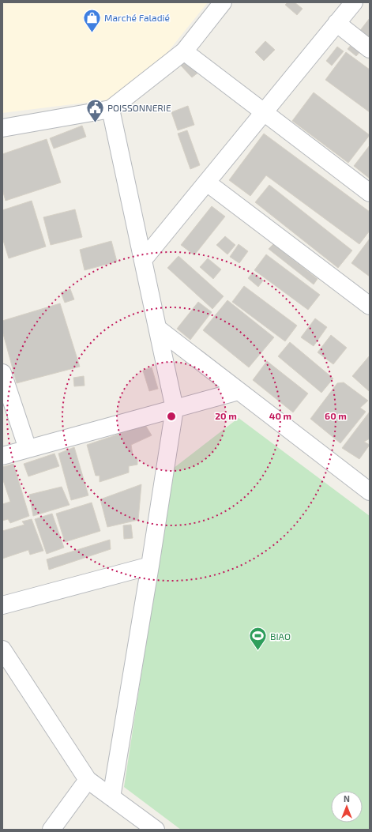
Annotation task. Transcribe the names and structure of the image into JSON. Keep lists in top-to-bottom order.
{
  "places": {
    "shop": ["Marché Faladié"],
    "public building": ["POISSONNERIE"],
    "sports": ["BIAO"]
  },
  "north": "top",
  "rings": ["20 m", "40 m", "60 m"]
}
